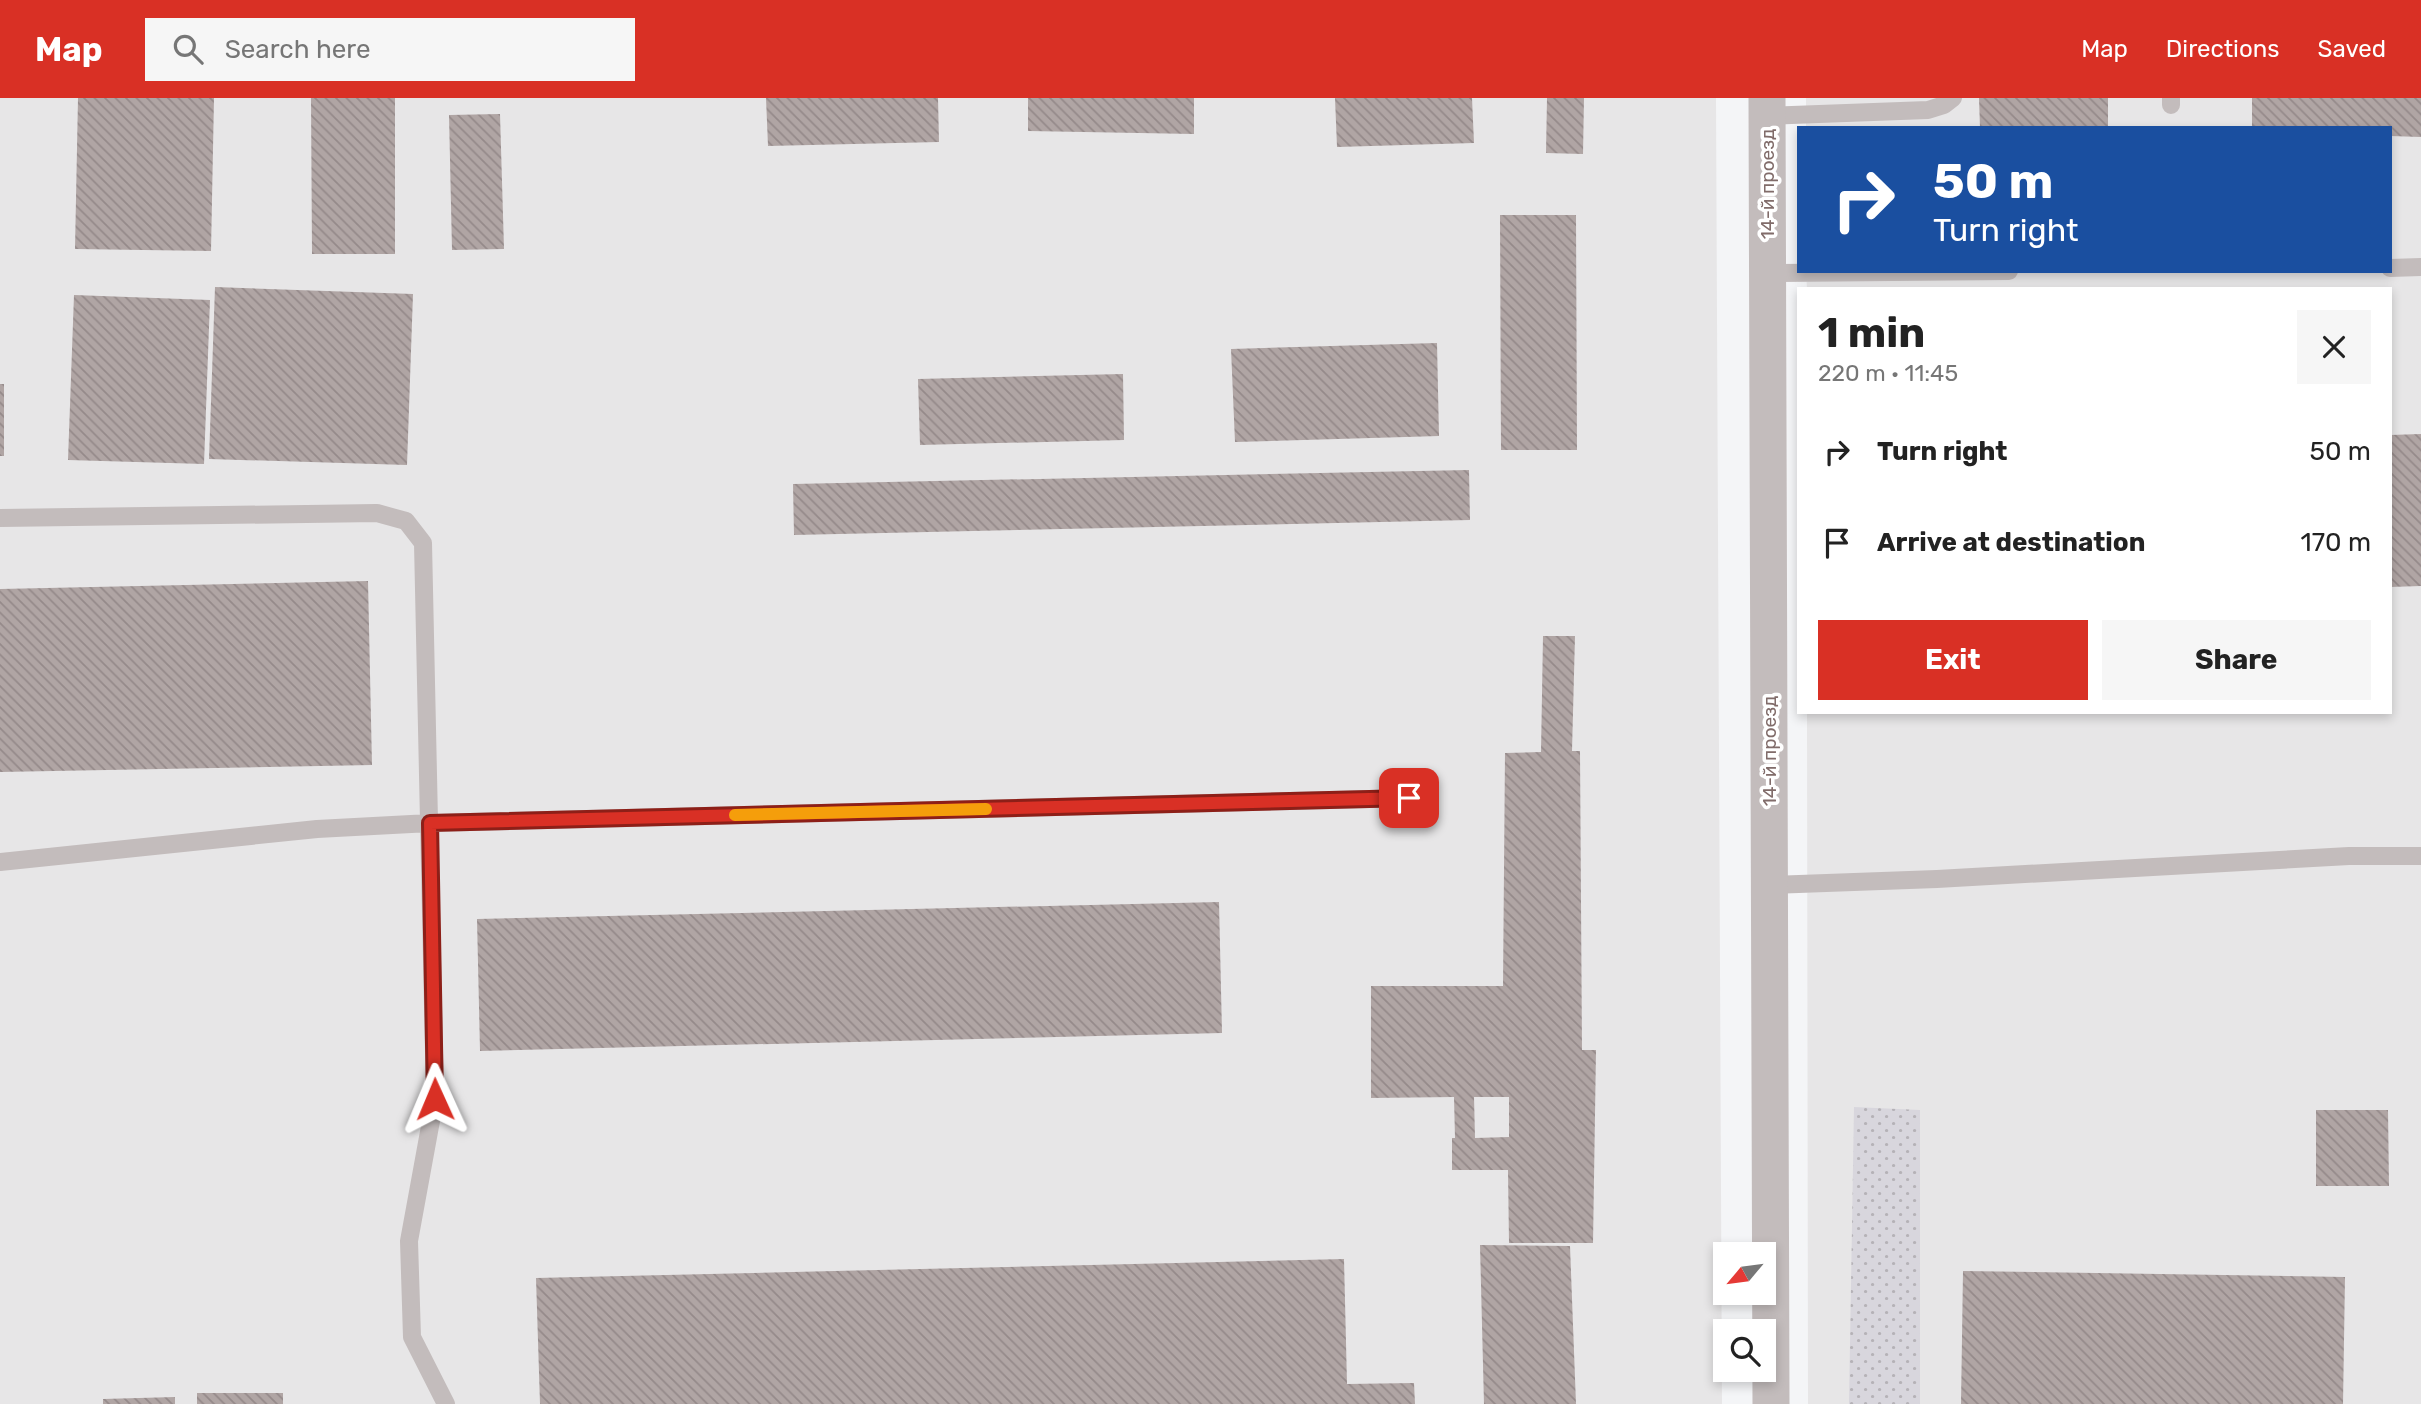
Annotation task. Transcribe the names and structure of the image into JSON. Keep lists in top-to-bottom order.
{
  "streets": {
    "street": ["14-й проезд"]
  },
  "north": "bottom left",
  "page": {
    "header": "Map",
    "search": "Search here",
    "nav": ["Map", "Directions", "Saved"],
    "turn": ["50 m", "Turn right"],
    "heading": ["1 min", "220 m · 11:45"],
    "list": [
      {
        "name": "Turn right",
        "value": "50 m"
      },
      {
        "name": "Arrive at destination",
        "value": "170 m"
      }
    ],
    "buttons": ["Exit", "Share"]
  }
}
